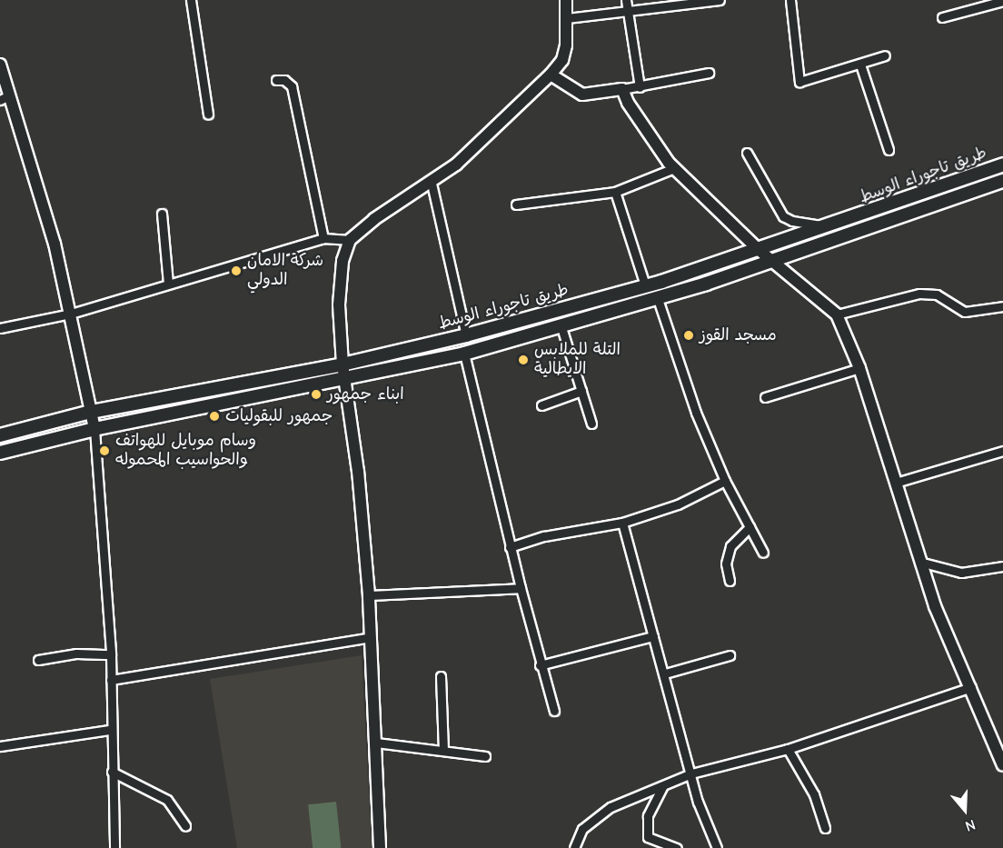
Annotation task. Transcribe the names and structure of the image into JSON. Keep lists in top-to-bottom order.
{
  "streets": {
    "main road": ["طريق تاجوراء الوسط"]
  },
  "places": [
    "شركة الامان الدولي",
    "مسجد القوز",
    "التلة للملابس الايطالية",
    "ابناء جمهور",
    "جمهور للبقوليات",
    "وسام موبايل للهواتف والحواسيب المحموله"
  ],
  "north": "bottom"
}
